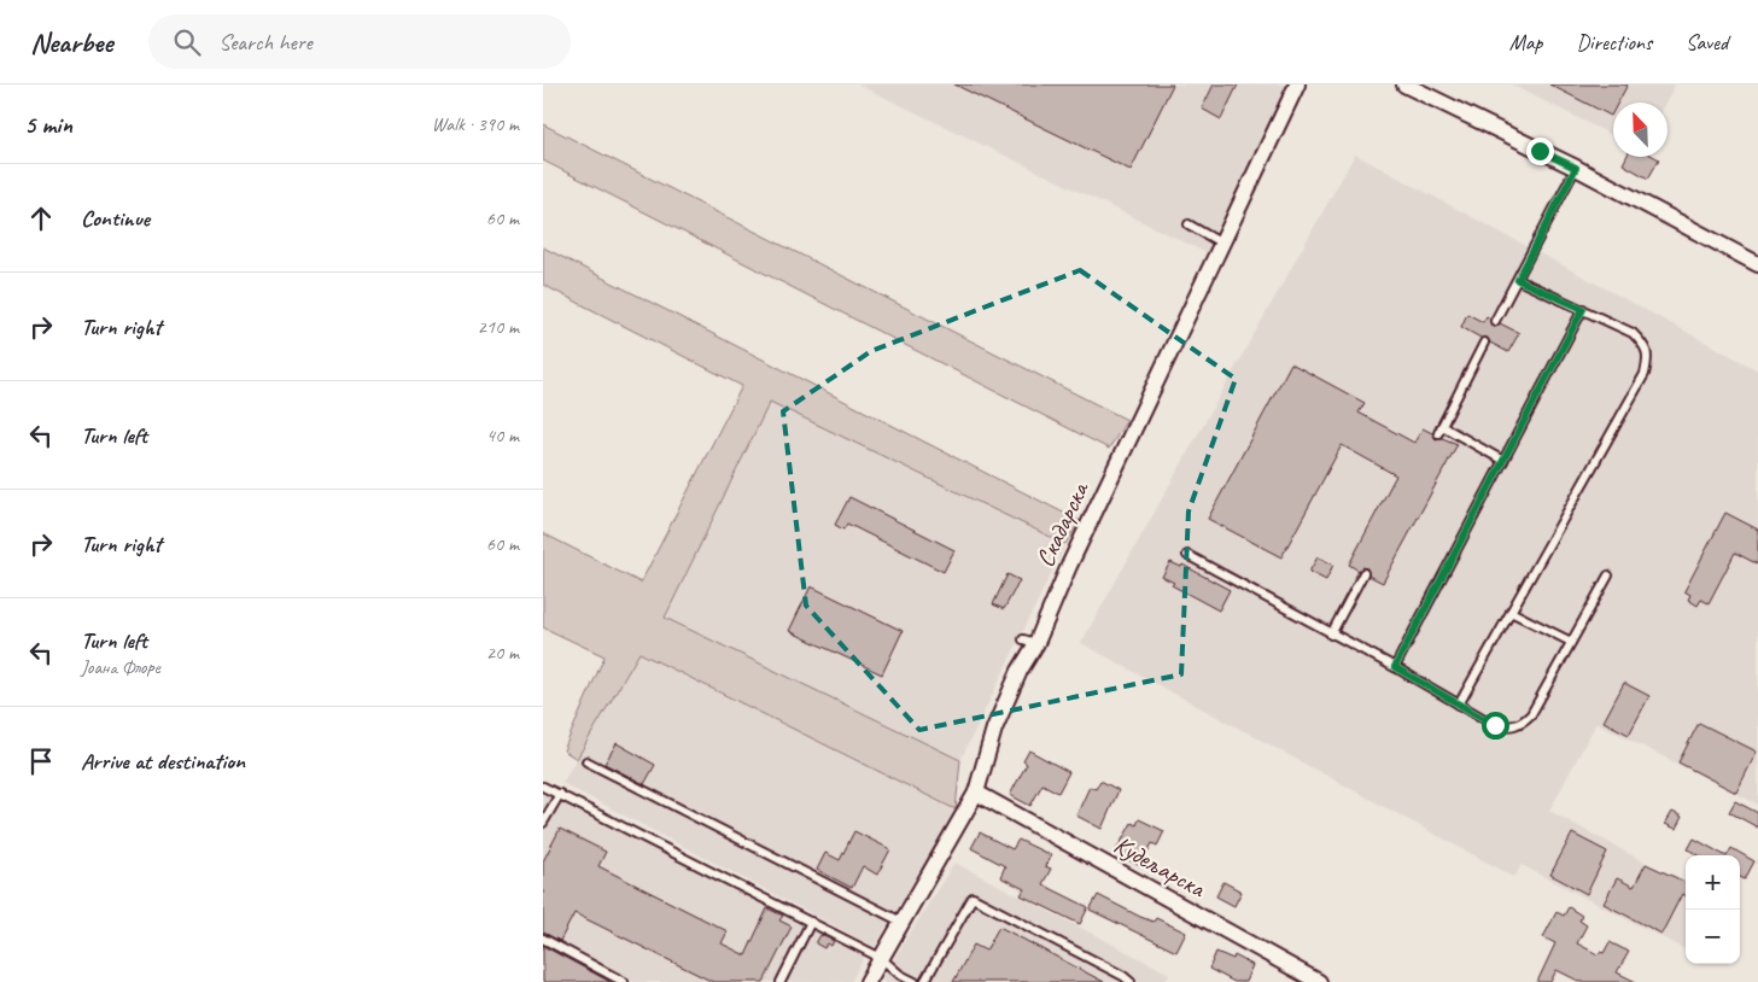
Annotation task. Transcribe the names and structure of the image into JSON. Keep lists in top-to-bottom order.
{
  "streets": {
    "street": ["Скадарска", "Кудељарска"]
  },
  "crossings": [
    ["Скадарска", "Кудељарска"]
  ],
  "north": "top left",
  "page": {
    "header": "Nearbee",
    "search": "Search here",
    "nav": ["Map", "Directions", "Saved"],
    "heading": ["5 min", "Walk · 390 m"],
    "list": [
      ["Continue", "60 m"],
      ["Turn right", "210 m"],
      ["Turn left", "40 m"],
      ["Turn right", "60 m"],
      ["Turn left", "Јоана Флоре", "20 m"],
      "Arrive at destination"
    ],
    "map_buttons": ["+", "−"]
  }
}
